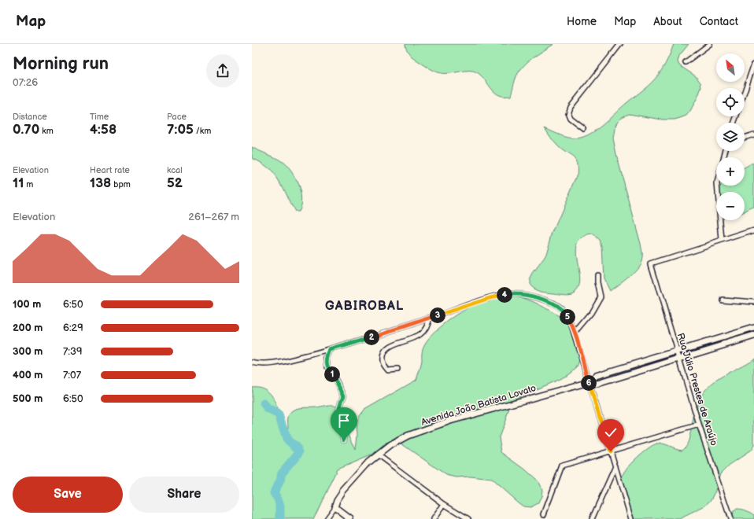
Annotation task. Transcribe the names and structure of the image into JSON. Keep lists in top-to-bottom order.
{
  "streets": {
    "street": ["Rua Júlio Prestes de Araújo", "Avenida João Batista Lovato"]
  },
  "crossings": [
    ["Rua Júlio Prestes de Araújo", "Avenida João Batista Lovato"]
  ],
  "districts": ["GABIROBAL"],
  "north": "top left",
  "page": {
    "header": "Map",
    "nav": [
      "Home",
      "Map",
      "About",
      "Contact"
    ],
    "heading": ["Morning run", "07:26"],
    "map_buttons": ["+", "−"],
    "stats": [
      ["Distance", "0.70 km"],
      ["Time", "4:58"],
      ["Pace", "7:05 /km"],
      ["Elevation", "11 m"],
      ["Heart rate", "138 bpm"],
      ["kcal", "52"]
    ],
    "chart": ["Elevation", "261–267 m"],
    "pins": [
      "4",
      "3",
      "5",
      "2",
      "1",
      "6"
    ],
    "list": [
      {
        "name": "100 m",
        "note": "6:50"
      },
      {
        "name": "200 m",
        "note": "6:29"
      },
      {
        "name": "300 m",
        "note": "7:39"
      },
      {
        "name": "400 m",
        "note": "7:07"
      },
      {
        "name": "500 m",
        "note": "6:50"
      }
    ],
    "buttons": ["Save", "Share"]
  }
}
